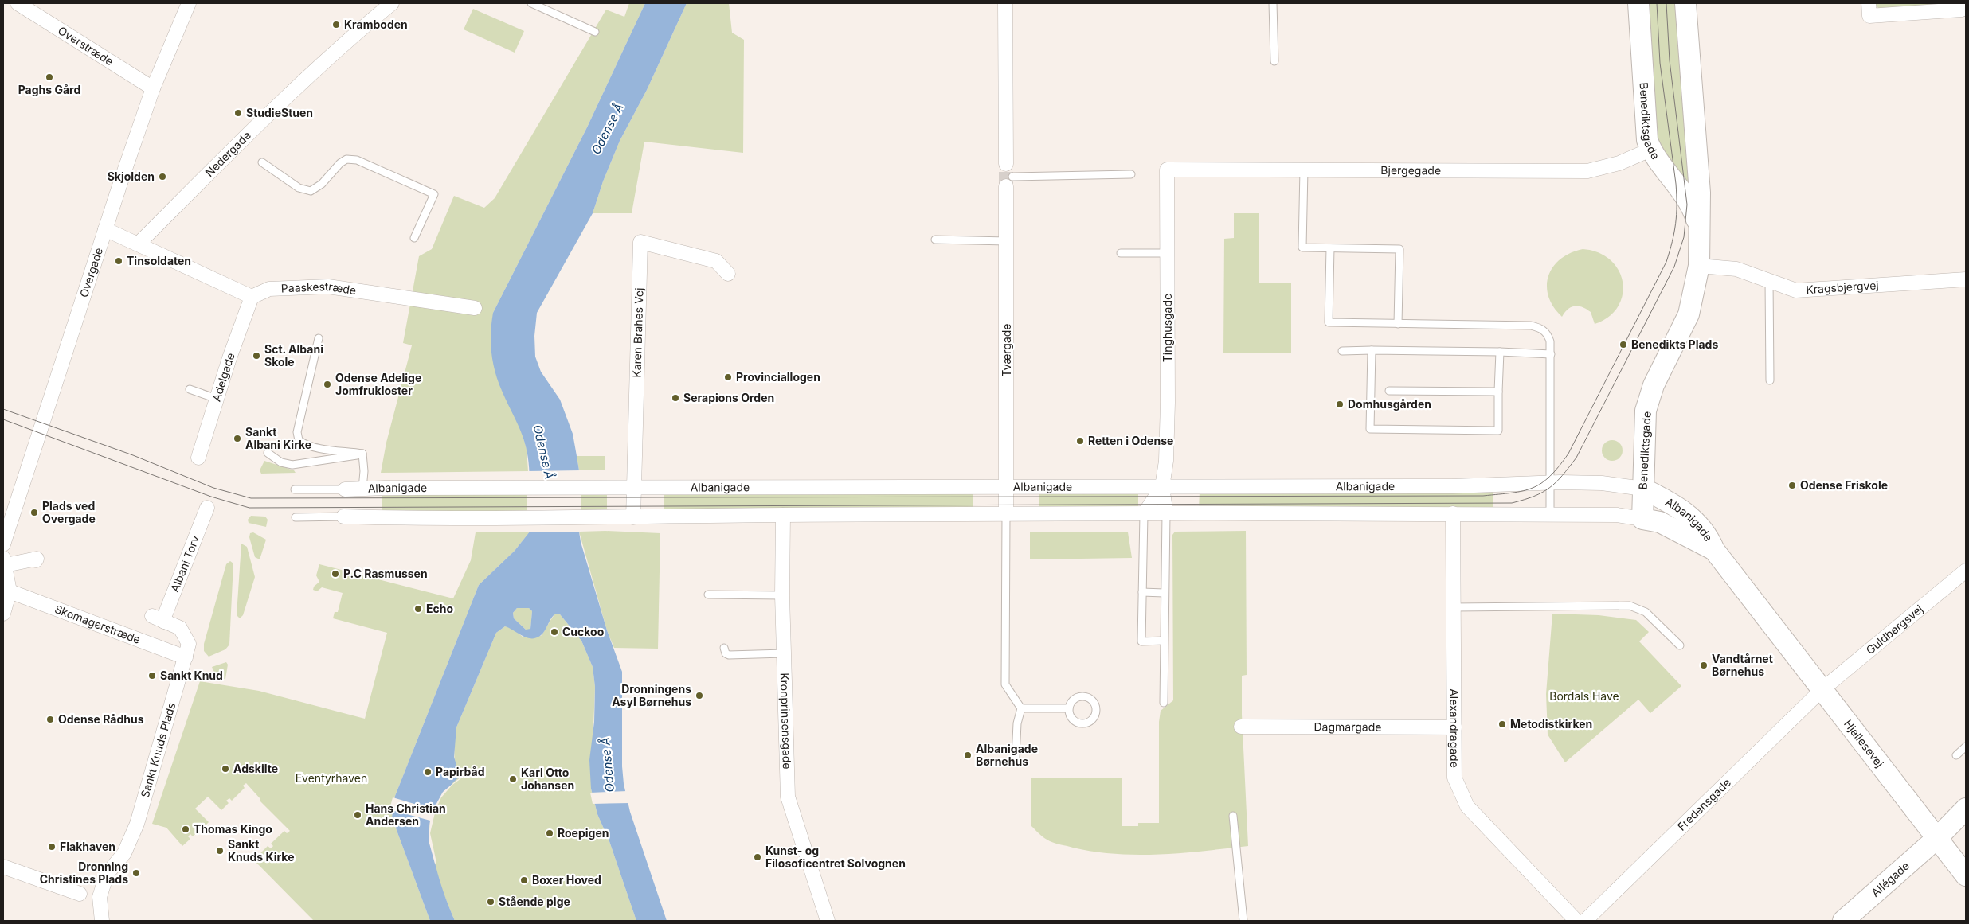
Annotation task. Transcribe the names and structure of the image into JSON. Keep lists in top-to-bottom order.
{
  "streets": {
    "main road": [
      "Benediktsgade",
      "Albanigade",
      "Hjallesevej",
      "Allégade"
    ],
    "street": [
      "Overstræde",
      "Nedergade",
      "Bjergegade",
      "Overgade",
      "Kragsbjergvej",
      "Paaskestræde",
      "Tinghusgade",
      "Karen Brahes Vej",
      "Tværgade",
      "Adelgade",
      "Albani Torv",
      "Skomagerstræde",
      "Guldbergsvej",
      "Kronprinsensgade",
      "Dagmargade",
      "Alexandragade",
      "Sankt Knuds Plads",
      "Fredensgade"
    ]
  },
  "crossings": [
    ["Overstræde", "Overgade"],
    ["Benediktsgade", "Bjergegade"],
    ["Benediktsgade", "Kragsbjergvej"],
    ["Benediktsgade", "Albanigade"],
    ["Bjergegade", "Tinghusgade"],
    ["Paaskestræde", "Adelgade"],
    ["Tinghusgade", "Albanigade"],
    ["Karen Brahes Vej", "Albanigade"],
    ["Tværgade", "Albanigade"],
    ["Albanigade", "Kronprinsensgade"],
    ["Albanigade", "Alexandragade"],
    ["Albanigade", "Hjallesevej"],
    ["Albani Torv", "Skomagerstræde"],
    ["Albani Torv", "Sankt Knuds Plads"],
    ["Guldbergsvej", "Hjallesevej"],
    ["Guldbergsvej", "Fredensgade"],
    ["Dagmargade", "Alexandragade"],
    ["Hjallesevej", "Fredensgade"],
    ["Hjallesevej", "Allégade"]
  ],
  "water": ["Odense Å"],
  "parks": ["Bordals Have", "Eventyrhaven"],
  "places": [
    "Kramboden",
    "Paghs Gård",
    "StudieStuen",
    "Skjolden",
    "Tinsoldaten",
    "Benedikts Plads",
    "Sct. Albani Skole",
    "Provinciallogen",
    "Odense Adelige Jomfrukloster",
    "Serapions Orden",
    "Domhusgården",
    "Sankt Albani Kirke",
    "Retten i Odense",
    "Odense Friskole",
    "Plads ved Overgade",
    "P.C Rasmussen",
    "Echo",
    "Cuckoo",
    "Vandtårnet Børnehus",
    "Sankt Knud",
    "Dronningens Asyl Børnehus",
    "Odense Rådhus",
    "Metodistkirken",
    "Albanigade Børnehus",
    "Adskilte",
    "Papirbåd",
    "Karl Otto Johansen",
    "Hans Christian Andersen",
    "Thomas Kingo",
    "Roepigen",
    "Flakhaven",
    "Sankt Knuds Kirke",
    "Kunst- og Filosoficentret Solvognen",
    "Dronning Christines Plads",
    "Boxer Hoved",
    "Stående pige"
  ]
}
